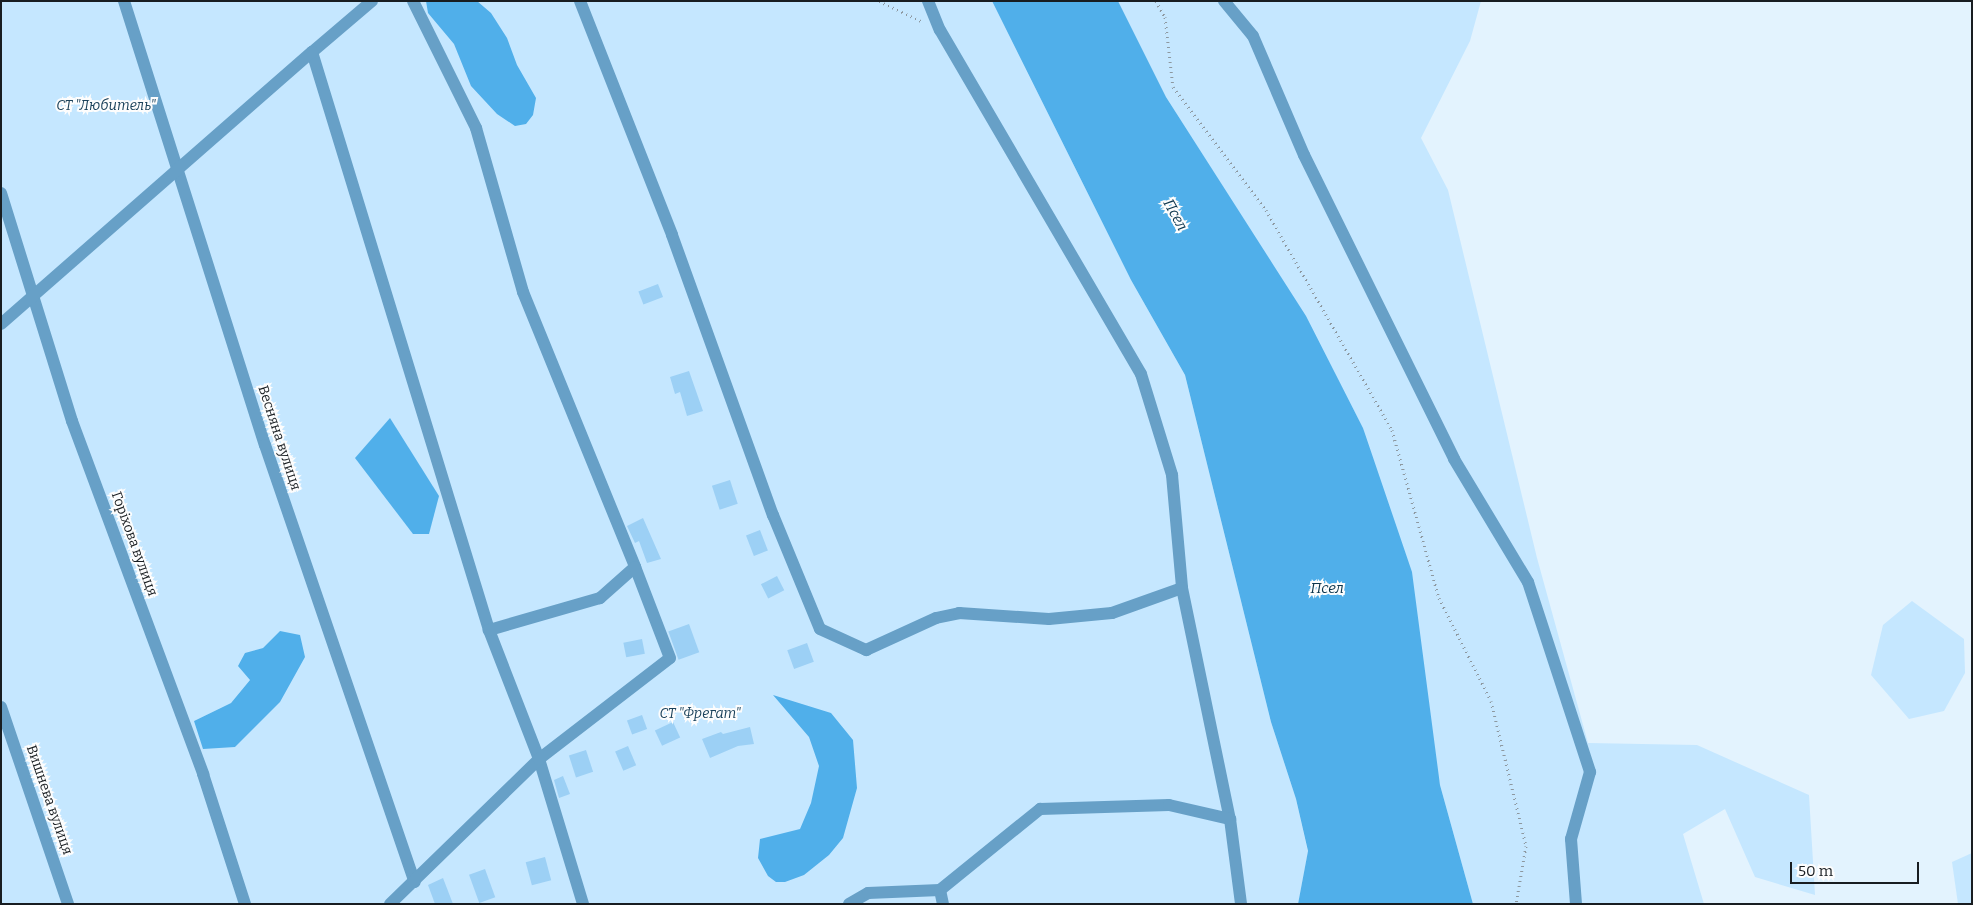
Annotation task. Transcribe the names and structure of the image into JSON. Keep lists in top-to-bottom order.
{
  "streets": {
    "street": ["Весняна вулиця", "Горіхова вулиця", "Вишнева вулиця"]
  },
  "water": ["Псел"],
  "parks": ["СТ \"Любитель\"", "СТ \"Фрегат\""],
  "scale_bar": "50 m"
}
